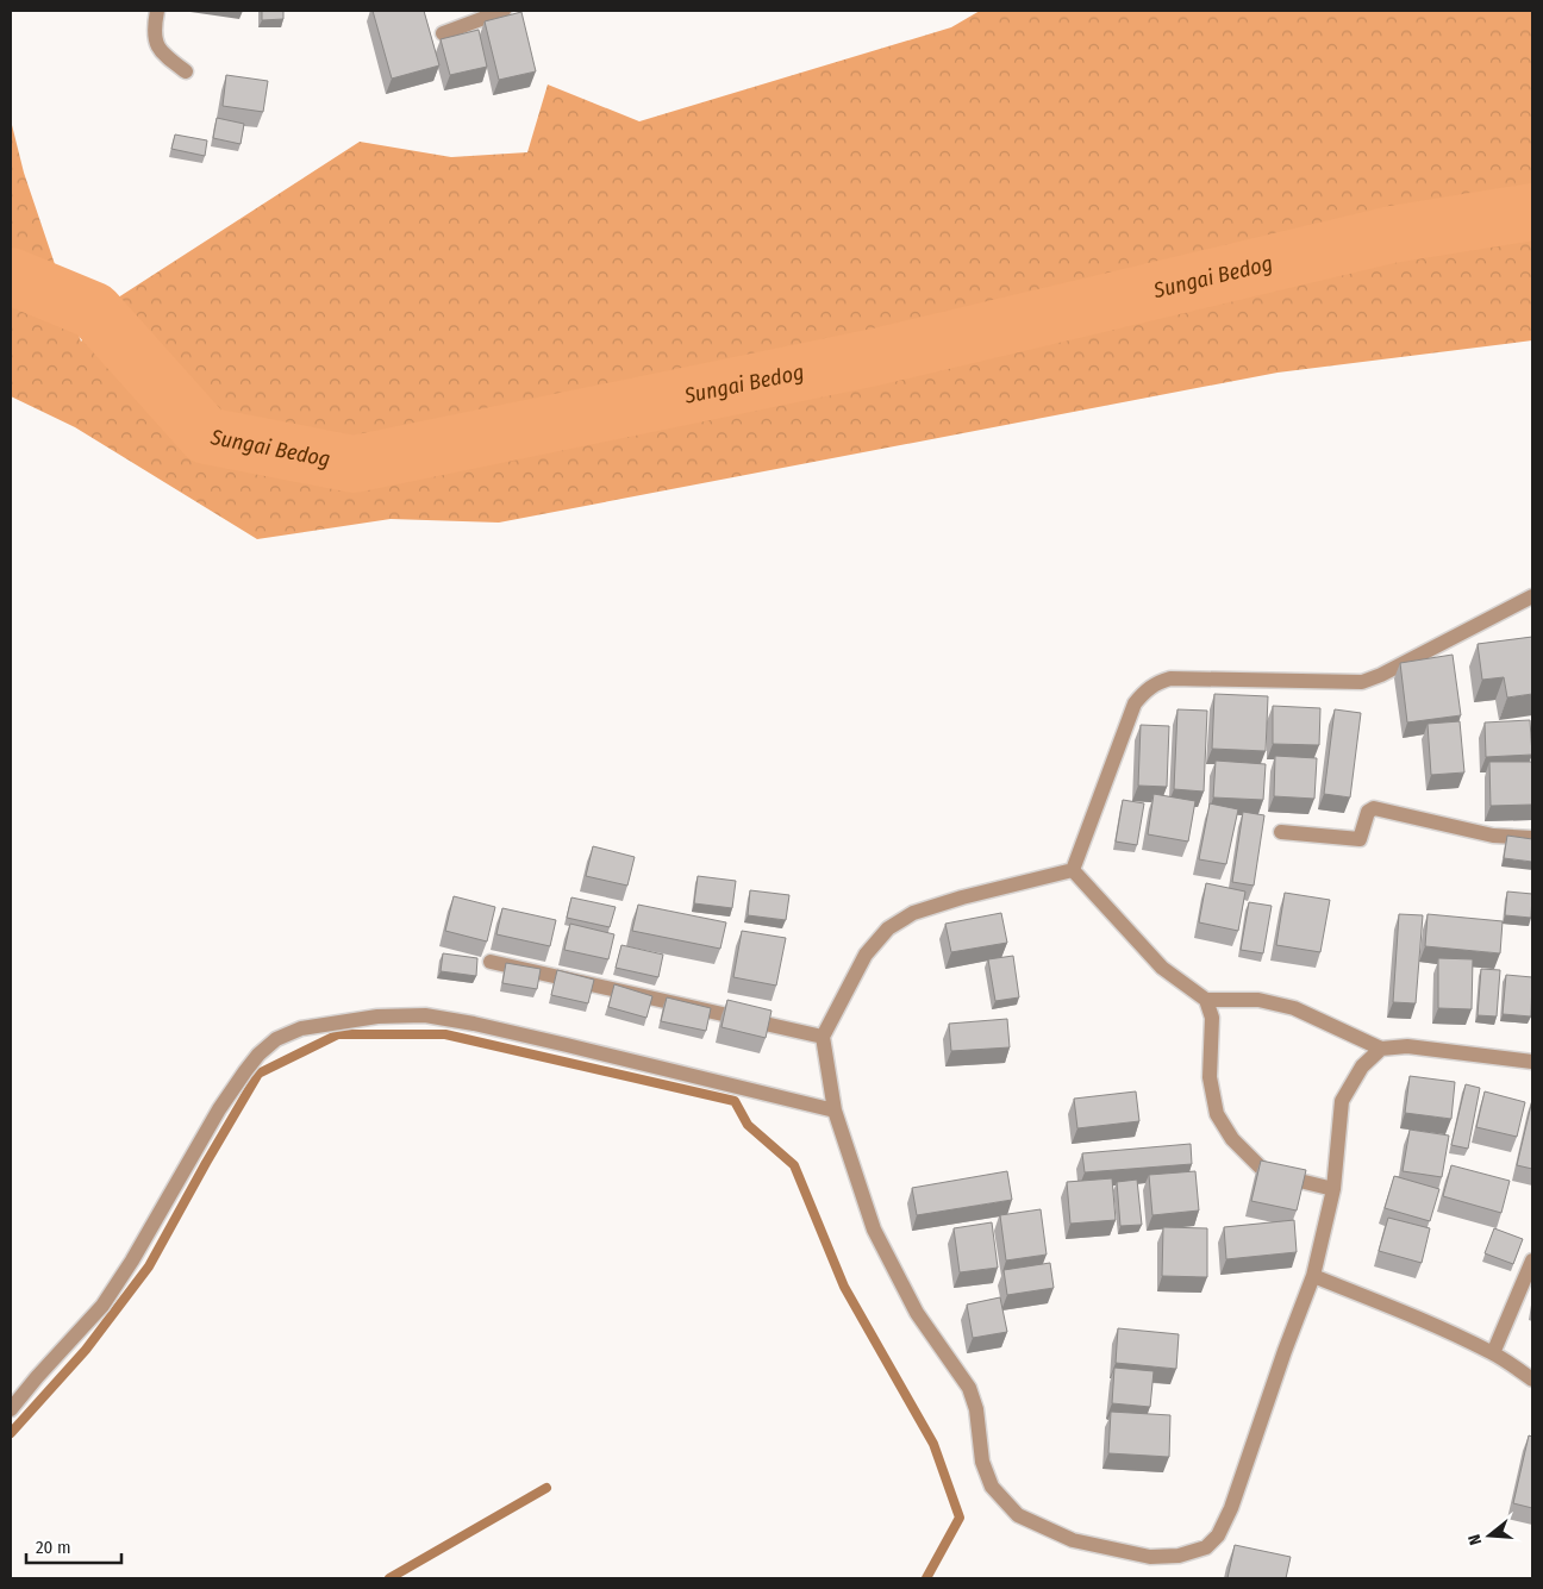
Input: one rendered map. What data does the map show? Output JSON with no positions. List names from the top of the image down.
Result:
{
  "water": ["Sungai Bedog"],
  "scale_bar": "20 m",
  "north": "left"
}
